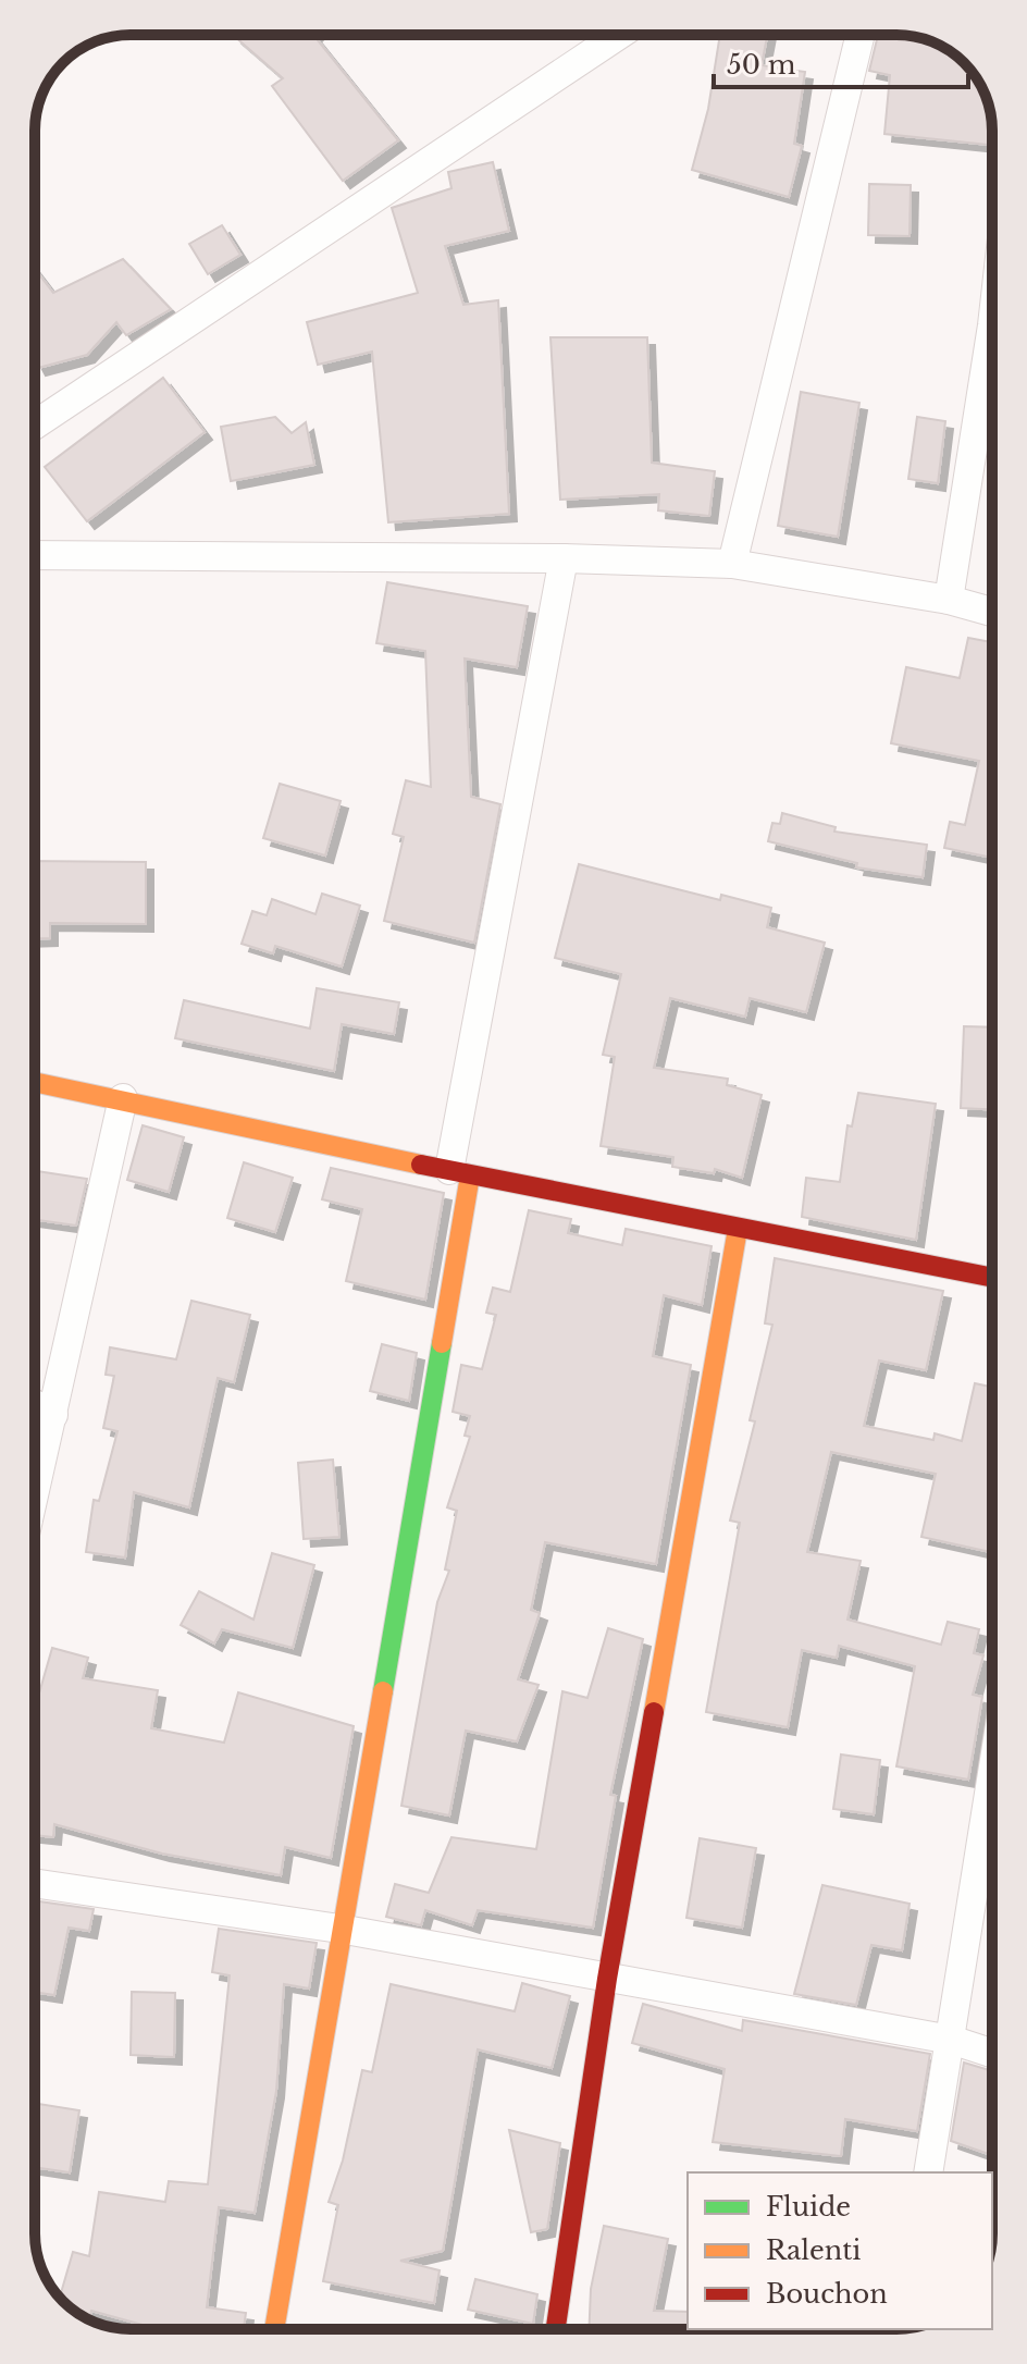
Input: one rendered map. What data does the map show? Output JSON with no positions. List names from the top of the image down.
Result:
{
  "legend": ["Fluide", "Ralenti", "Bouchon"],
  "scale_bar": "50 m"
}
